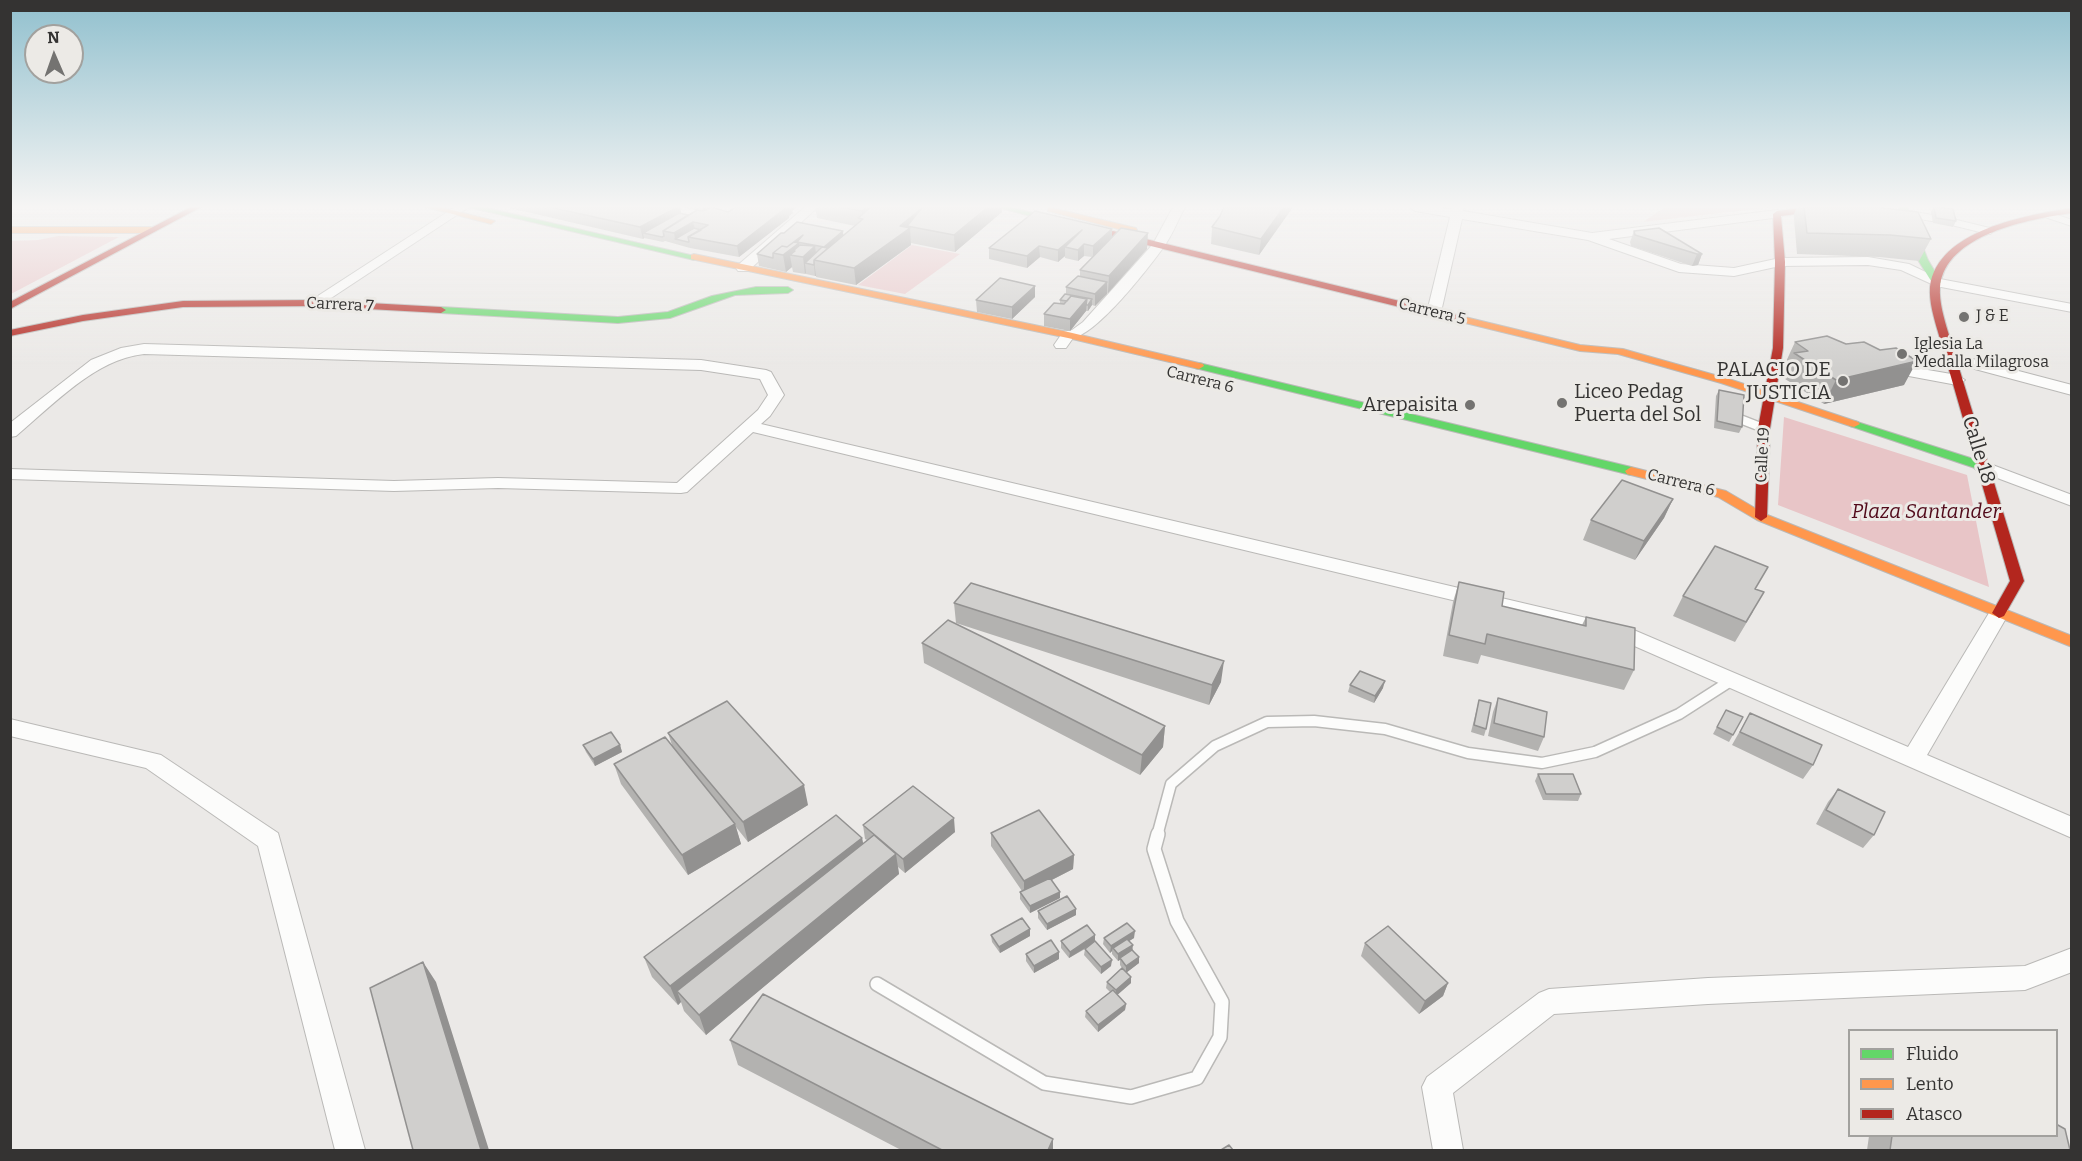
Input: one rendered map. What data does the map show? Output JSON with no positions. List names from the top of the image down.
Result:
{
  "streets": {
    "main road": [
      "Carrera 7",
      "Carrera 5",
      "Carrera 6",
      "Calle 18",
      "Calle 19"
    ]
  },
  "crossings": [
    ["Carrera 5", "Calle 18"],
    ["Carrera 5", "Calle 19"],
    ["Carrera 6", "Calle 19"]
  ],
  "parks": ["Plaza Santander"],
  "places": [
    "J & E",
    "Iglesia La Medalla Milagrosa",
    "PALACIO DE JUSTICIA",
    "Liceo Pedag Puerta del Sol",
    "Arepaisita"
  ],
  "legend": ["Fluido", "Lento", "Atasco"],
  "north": "top"
}
